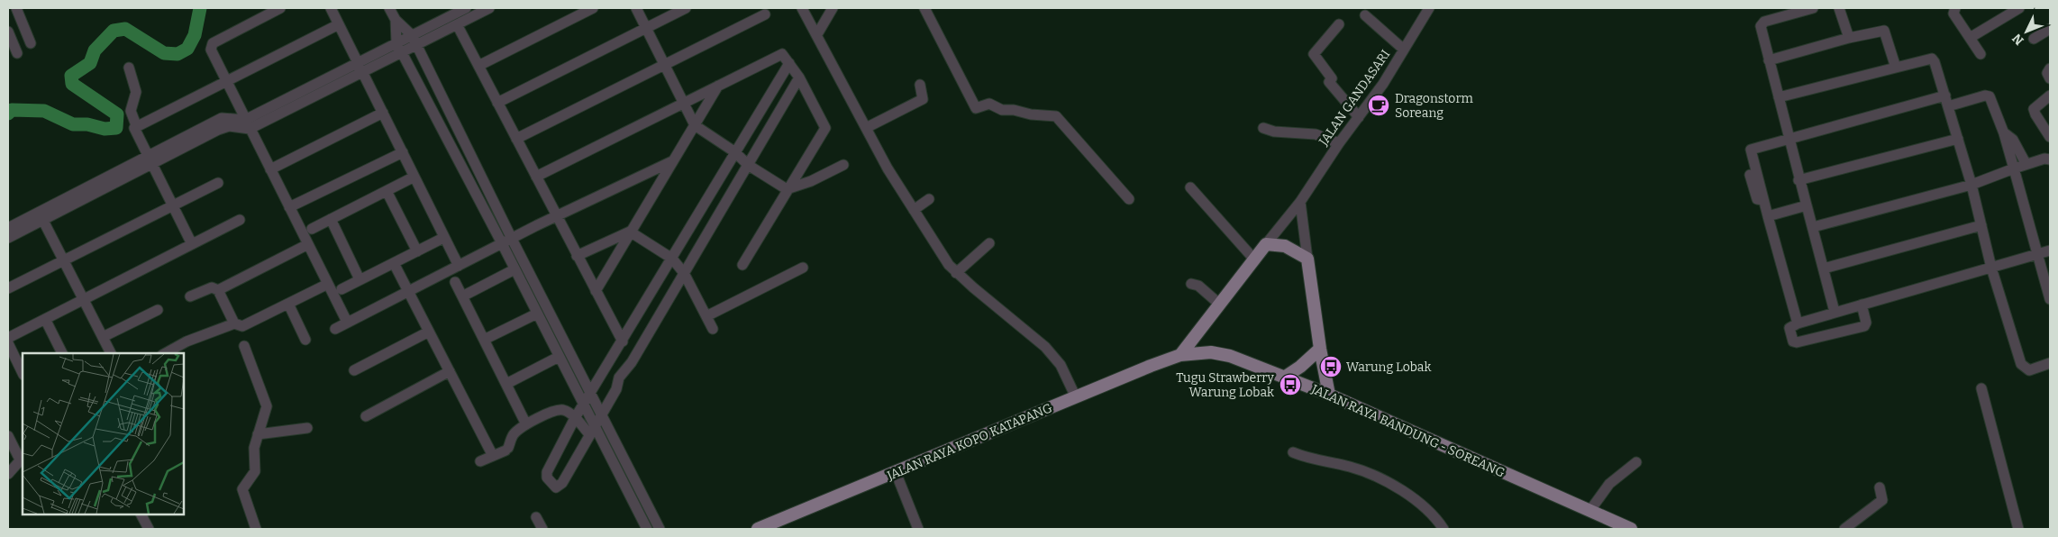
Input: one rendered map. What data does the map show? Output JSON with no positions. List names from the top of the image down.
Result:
{
  "streets": {
    "main road": ["JALAN RAYA BANDUNG - SOREANG", "JALAN RAYA KOPO KATAPANG"],
    "street": ["JALAN GANDASARI"]
  },
  "crossings": [
    ["JALAN RAYA BANDUNG - SOREANG", "JALAN RAYA KOPO KATAPANG"]
  ],
  "places": {
    "cafe": ["Dragonstorm Soreang"],
    "bus stop": ["Warung Lobak", "Tugu Strawberry Warung Lobak"]
  },
  "north": "bottom left"
}
